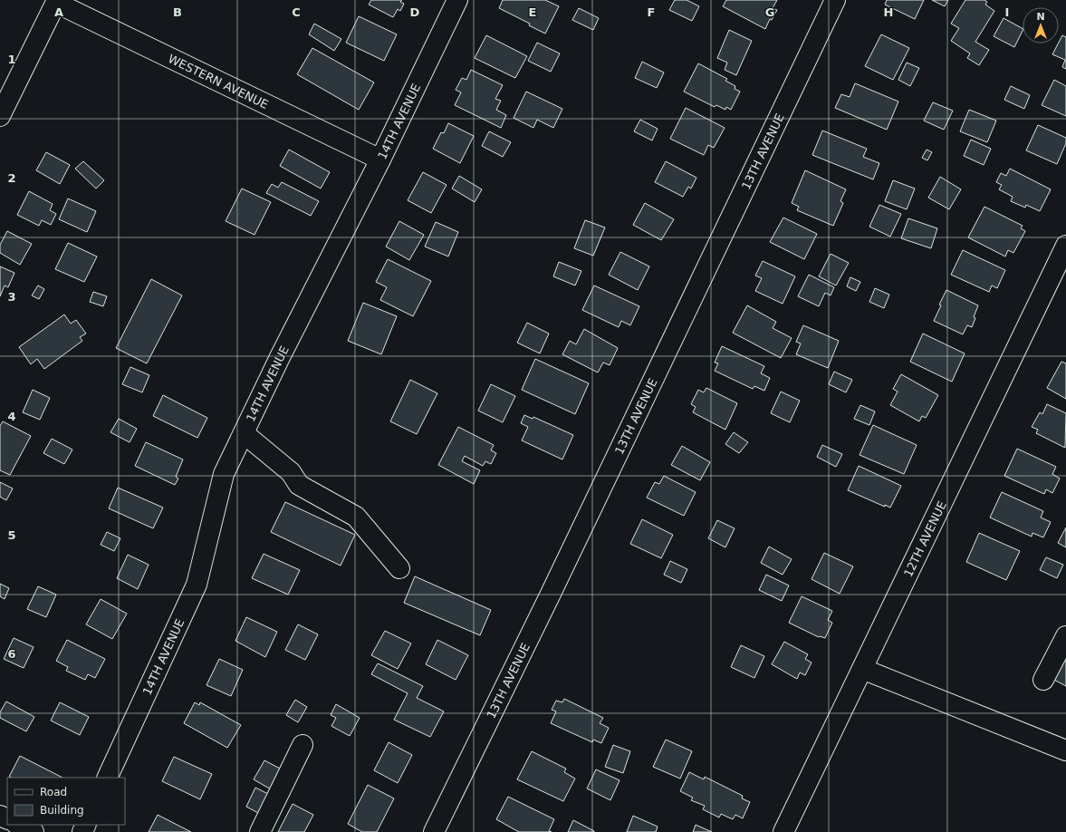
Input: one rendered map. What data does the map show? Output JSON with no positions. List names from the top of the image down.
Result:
{
  "streets": {
    "street": [
      "WESTERN AVENUE",
      "14TH AVENUE",
      "13TH AVENUE",
      "12TH AVENUE"
    ]
  },
  "crossings": [
    ["WESTERN AVENUE", "14TH AVENUE"]
  ],
  "legend": ["Road", "Building"],
  "north": "top",
  "grid": {
    "columns": [
      "A",
      "B",
      "C",
      "D",
      "E",
      "F",
      "G",
      "H",
      "I"
    ],
    "rows": [
      "1",
      "2",
      "3",
      "4",
      "5",
      "6"
    ]
  }
}
